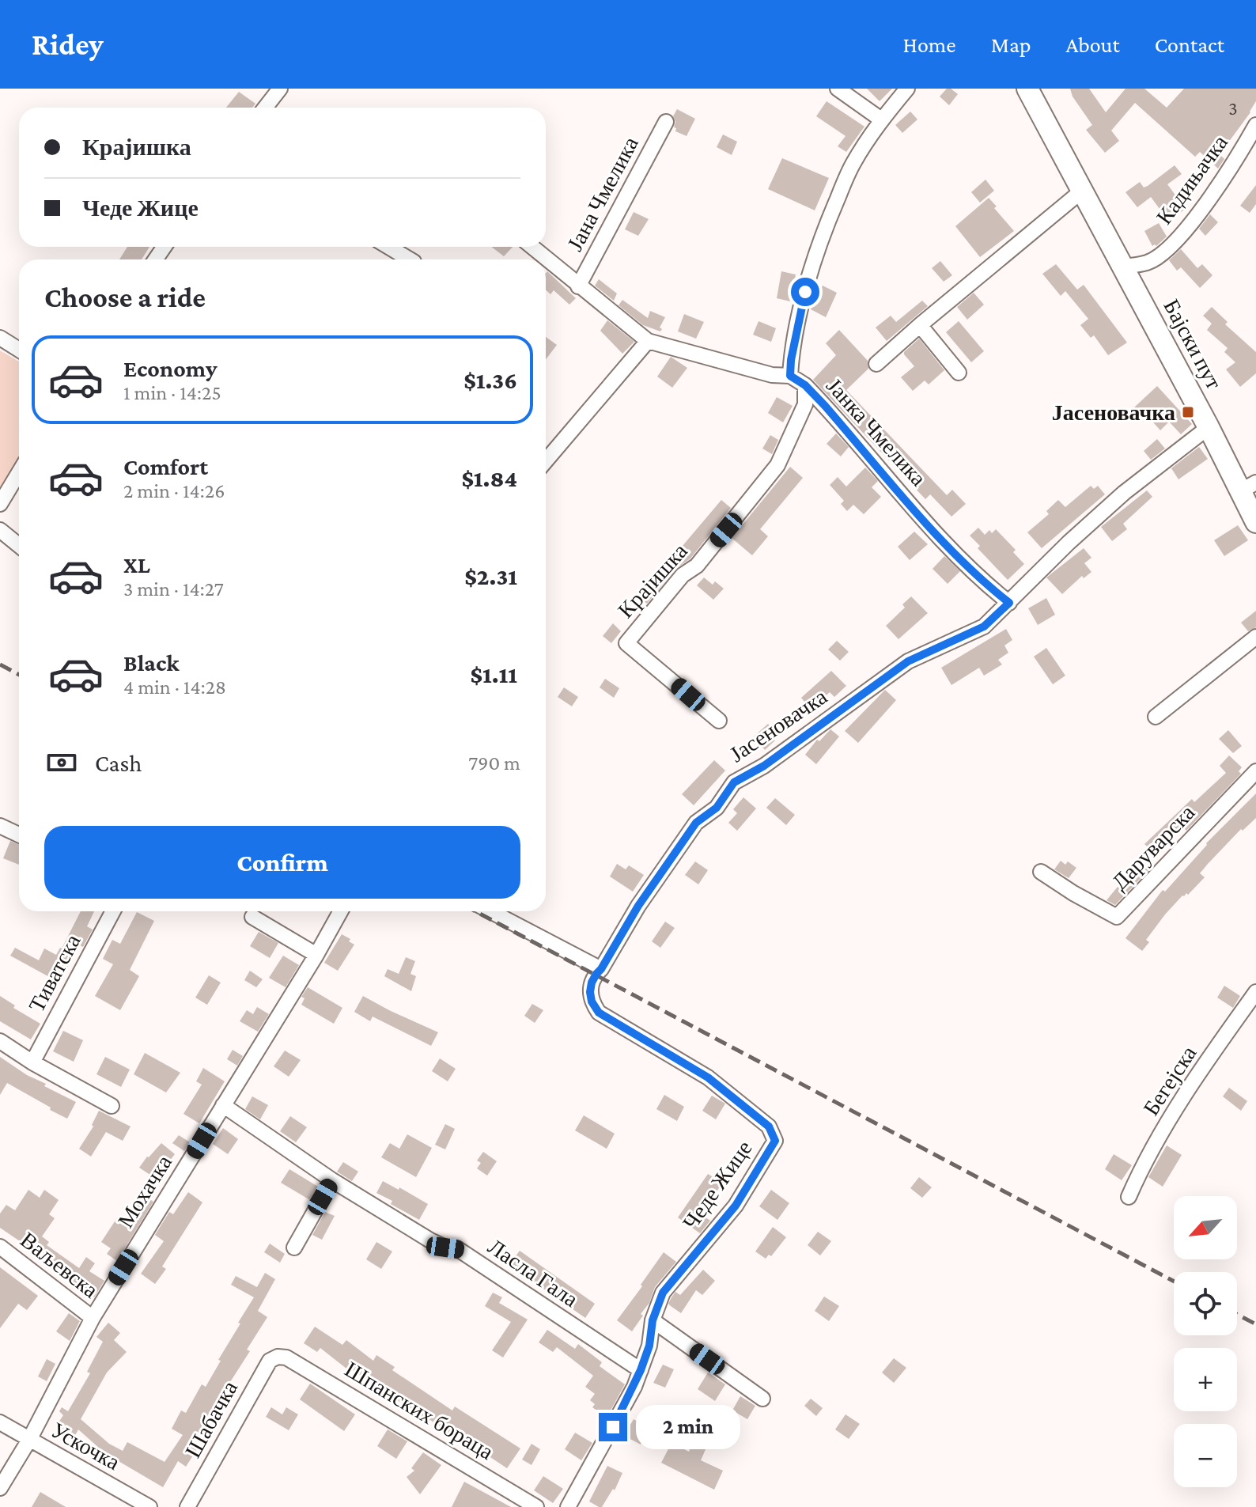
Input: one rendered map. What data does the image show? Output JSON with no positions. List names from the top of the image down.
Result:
{
  "streets": {
    "street": [
      "Кадињачка",
      "Јана Чмелика",
      "Бајски пут",
      "Јанка Чмелика",
      "Крајишка",
      "Јасеновачка",
      "Даруварска",
      "Тиватска",
      "Бегејска",
      "Чеде Жице",
      "Мохачка",
      "Ваљевска",
      "Ласла Гала",
      "Шпанских бораца",
      "Шабачка",
      "Ускочка"
    ]
  },
  "crossings": [
    ["Јана Чмелика", "Јанка Чмелика"],
    ["Бајски пут", "Јасеновачка"],
    ["Јанка Чмелика", "Крајишка"],
    ["Јанка Чмелика", "Јасеновачка"],
    ["Јасеновачка", "Чеде Жице"],
    ["Чеде Жице", "Ласла Гала"],
    ["Мохачка", "Ваљевска"],
    ["Мохачка", "Ласла Гала"],
    ["Мохачка", "Ускочка"],
    ["Шпанских бораца", "Шабачка"]
  ],
  "places": {
    "transit": ["Јасеновачка"]
  },
  "house_numbers": ["3"],
  "north": "bottom left",
  "page": {
    "header": "Ridey",
    "nav": [
      "Home",
      "Map",
      "About",
      "Contact"
    ],
    "banner": ["Крајишка", "Чеде Жице"],
    "heading": "Choose a ride",
    "list": [
      {
        "name": "Economy",
        "note": "1 min · 14:25",
        "value": "$1.36"
      },
      {
        "name": "Comfort",
        "note": "2 min · 14:26",
        "value": "$1.84"
      },
      {
        "name": "XL",
        "note": "3 min · 14:27",
        "value": "$2.31"
      },
      {
        "name": "Black",
        "note": "4 min · 14:28",
        "value": "$1.11"
      }
    ],
    "pay": ["Cash", "790 m"],
    "buttons": "Confirm",
    "map_buttons": ["+", "−"],
    "bubble": "2 min"
  }
}
